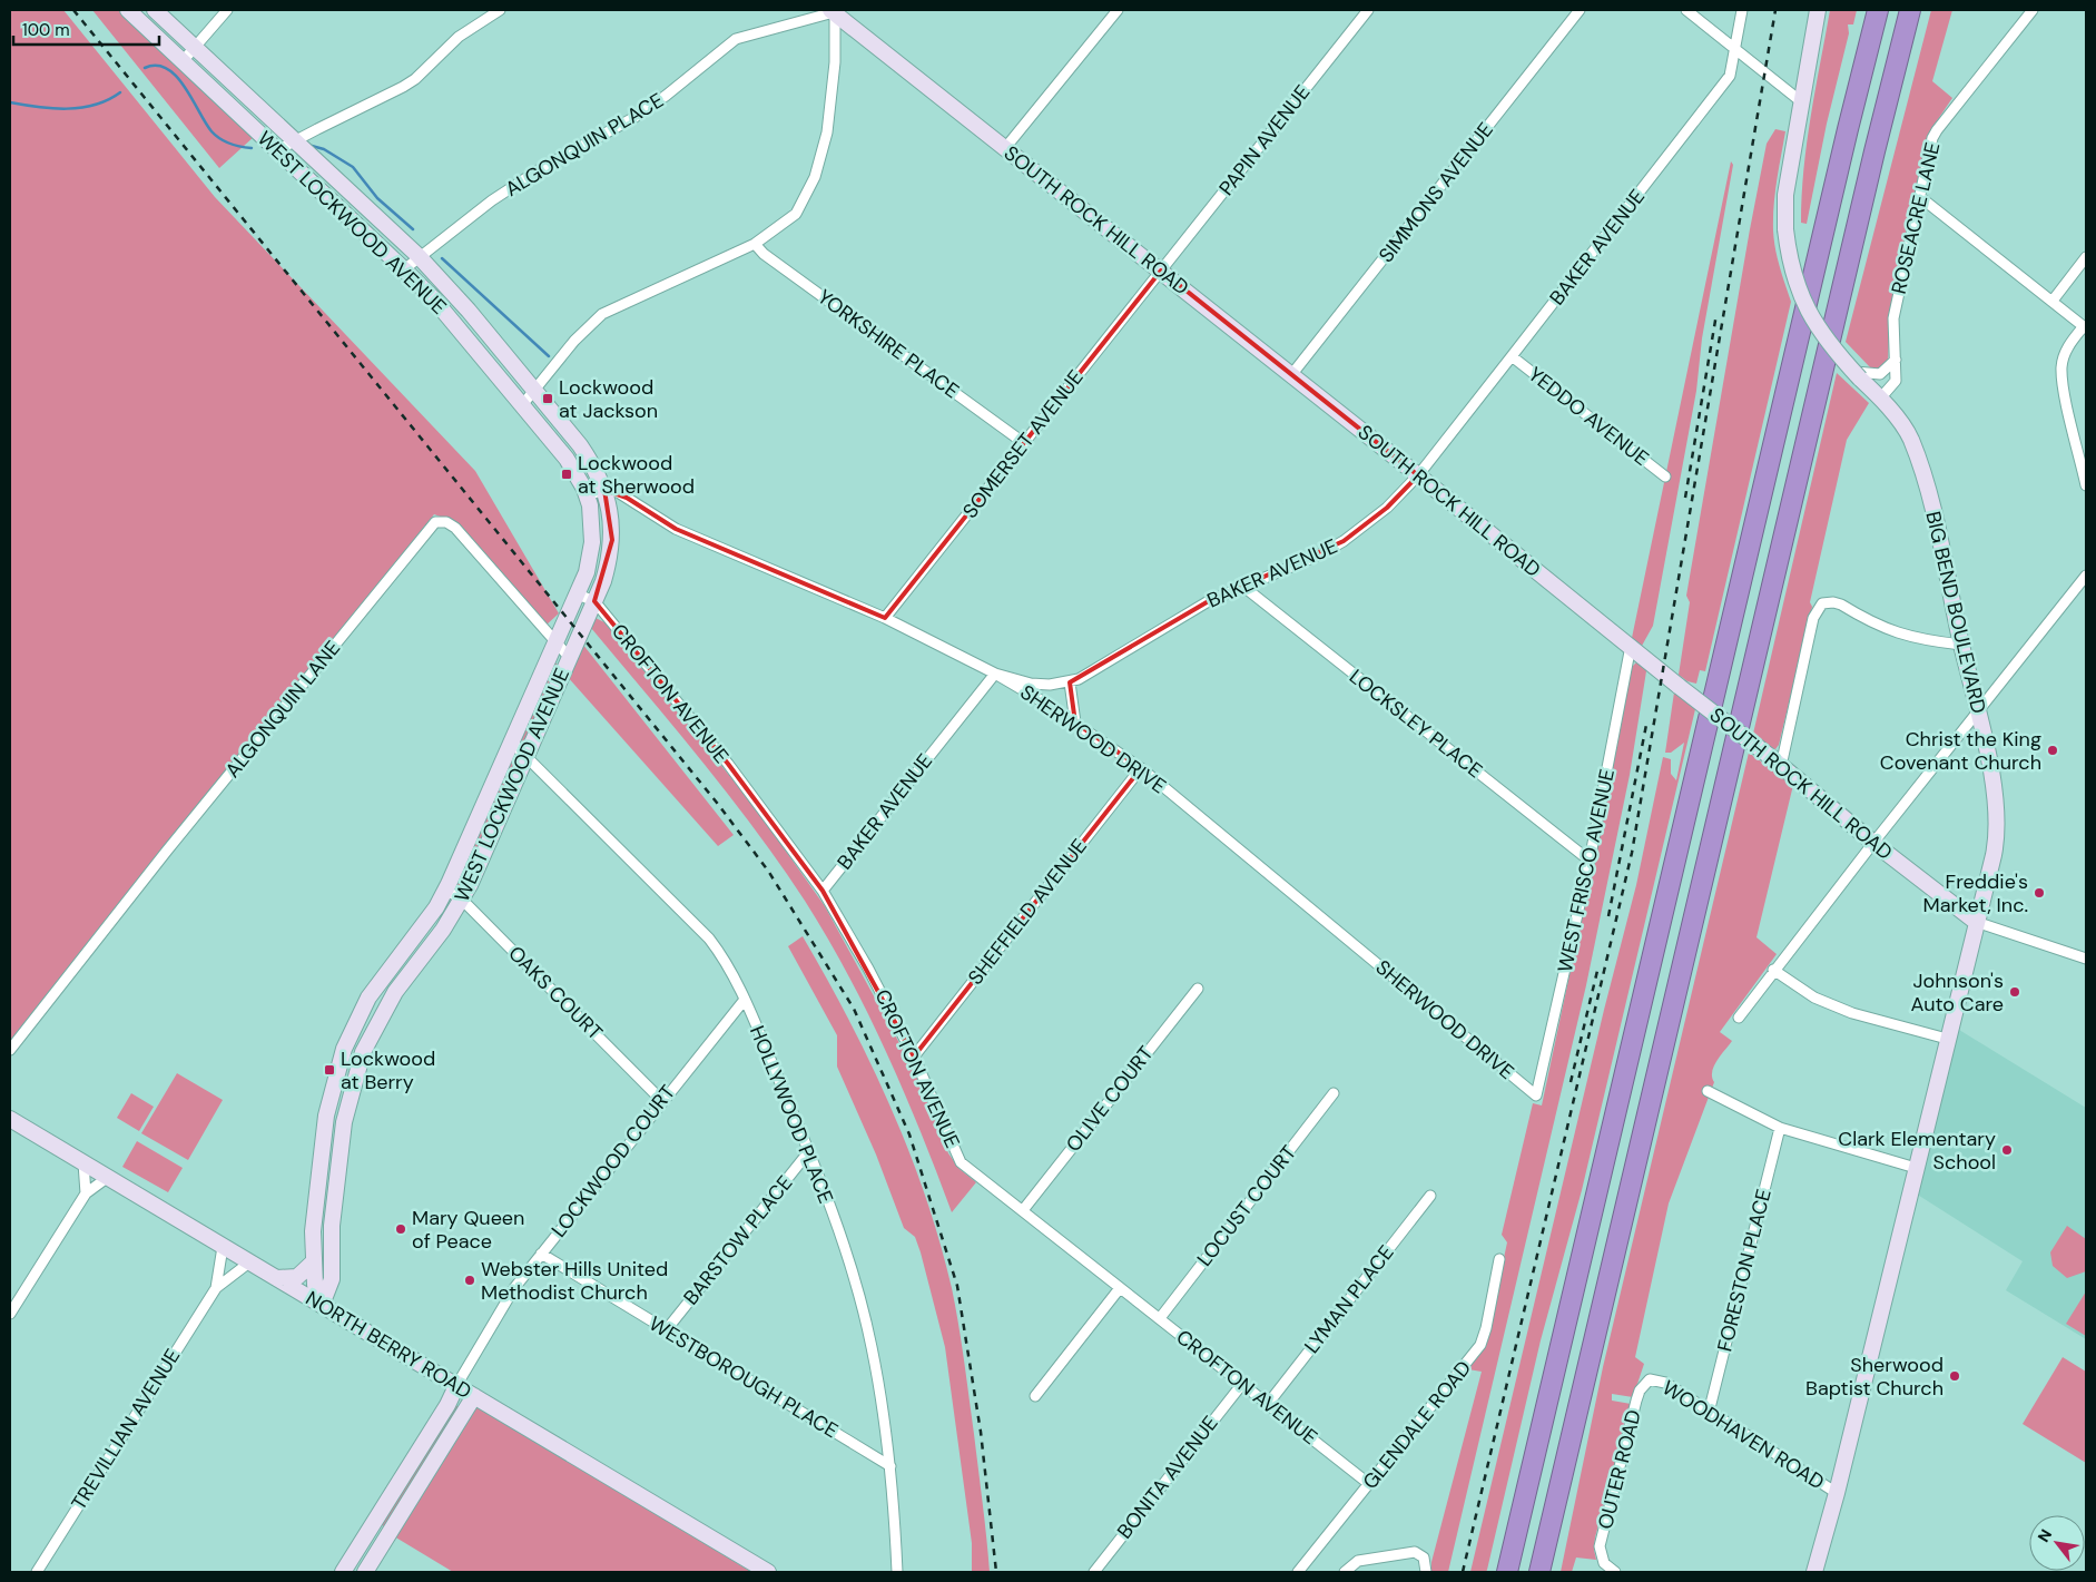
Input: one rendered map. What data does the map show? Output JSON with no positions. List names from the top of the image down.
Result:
{
  "streets": {
    "main road": [
      "SOUTH ROCK HILL ROAD",
      "WEST LOCKWOOD AVENUE",
      "BIG BEND BOULEVARD",
      "NORTH BERRY ROAD"
    ],
    "street": [
      "PAPIN AVENUE",
      "ALGONQUIN PLACE",
      "SIMMONS AVENUE",
      "ROSEACRE LANE",
      "BAKER AVENUE",
      "YORKSHIRE PLACE",
      "YEDDO AVENUE",
      "SOMERSET AVENUE",
      "CROFTON AVENUE",
      "ALGONQUIN LANE",
      "LOCKSLEY PLACE",
      "SHERWOOD DRIVE",
      "WEST FRISCO AVENUE",
      "SHEFFIELD AVENUE",
      "OAKS COURT",
      "OLIVE COURT",
      "HOLLYWOOD PLACE",
      "LOCKWOOD COURT",
      "LOCUST COURT",
      "BARSTOW PLACE",
      "FORESTON PLACE",
      "LYMAN PLACE",
      "WESTBOROUGH PLACE",
      "GLENDALE ROAD",
      "TREVILLIAN AVENUE",
      "WOODHAVEN ROAD",
      "OUTER ROAD",
      "BONITA AVENUE"
    ]
  },
  "crossings": [
    ["PAPIN AVENUE", "SOUTH ROCK HILL ROAD"],
    ["PAPIN AVENUE", "SOMERSET AVENUE"],
    ["ALGONQUIN PLACE", "SOUTH ROCK HILL ROAD"],
    ["ALGONQUIN PLACE", "WEST LOCKWOOD AVENUE"],
    ["SIMMONS AVENUE", "SOUTH ROCK HILL ROAD"],
    ["ROSEACRE LANE", "BIG BEND BOULEVARD"],
    ["SOUTH ROCK HILL ROAD", "BAKER AVENUE"],
    ["SOUTH ROCK HILL ROAD", "SOMERSET AVENUE"],
    ["SOUTH ROCK HILL ROAD", "BIG BEND BOULEVARD"],
    ["SOUTH ROCK HILL ROAD", "WEST FRISCO AVENUE"],
    ["WEST LOCKWOOD AVENUE", "CROFTON AVENUE"],
    ["WEST LOCKWOOD AVENUE", "ALGONQUIN LANE"],
    ["WEST LOCKWOOD AVENUE", "SHERWOOD DRIVE"],
    ["WEST LOCKWOOD AVENUE", "OAKS COURT"],
    ["WEST LOCKWOOD AVENUE", "HOLLYWOOD PLACE"],
    ["WEST LOCKWOOD AVENUE", "NORTH BERRY ROAD"],
    ["BAKER AVENUE", "YEDDO AVENUE"],
    ["BAKER AVENUE", "CROFTON AVENUE"],
    ["BAKER AVENUE", "LOCKSLEY PLACE"],
    ["BAKER AVENUE", "SHERWOOD DRIVE"],
    ["YORKSHIRE PLACE", "SOMERSET AVENUE"],
    ["SOMERSET AVENUE", "SHERWOOD DRIVE"],
    ["BIG BEND BOULEVARD", "WOODHAVEN ROAD"],
    ["CROFTON AVENUE", "SHEFFIELD AVENUE"],
    ["CROFTON AVENUE", "OLIVE COURT"],
    ["CROFTON AVENUE", "LOCUST COURT"],
    ["CROFTON AVENUE", "LYMAN PLACE"],
    ["CROFTON AVENUE", "GLENDALE ROAD"],
    ["CROFTON AVENUE", "BONITA AVENUE"],
    ["LOCKSLEY PLACE", "WEST FRISCO AVENUE"],
    ["SHERWOOD DRIVE", "WEST FRISCO AVENUE"],
    ["SHERWOOD DRIVE", "SHEFFIELD AVENUE"],
    ["OAKS COURT", "LOCKWOOD COURT"],
    ["HOLLYWOOD PLACE", "LOCKWOOD COURT"],
    ["HOLLYWOOD PLACE", "BARSTOW PLACE"],
    ["HOLLYWOOD PLACE", "WESTBOROUGH PLACE"],
    ["LOCKWOOD COURT", "NORTH BERRY ROAD"],
    ["LOCKWOOD COURT", "WESTBOROUGH PLACE"],
    ["BARSTOW PLACE", "WESTBOROUGH PLACE"],
    ["FORESTON PLACE", "WOODHAVEN ROAD"],
    ["NORTH BERRY ROAD", "TREVILLIAN AVENUE"],
    ["WOODHAVEN ROAD", "OUTER ROAD"]
  ],
  "places": {
    "transit": ["Lockwood at Jackson", "Lockwood at Sherwood", "Lockwood at Berry"],
    "other": [
      "Christ the King Covenant Church",
      "Freddie's Market, Inc.",
      "Johnson's Auto Care",
      "Clark Elementary School",
      "Mary Queen of Peace",
      "Webster Hills United Methodist Church",
      "Sherwood Baptist Church"
    ]
  },
  "scale_bar": "100 m",
  "north": "top left"
}
